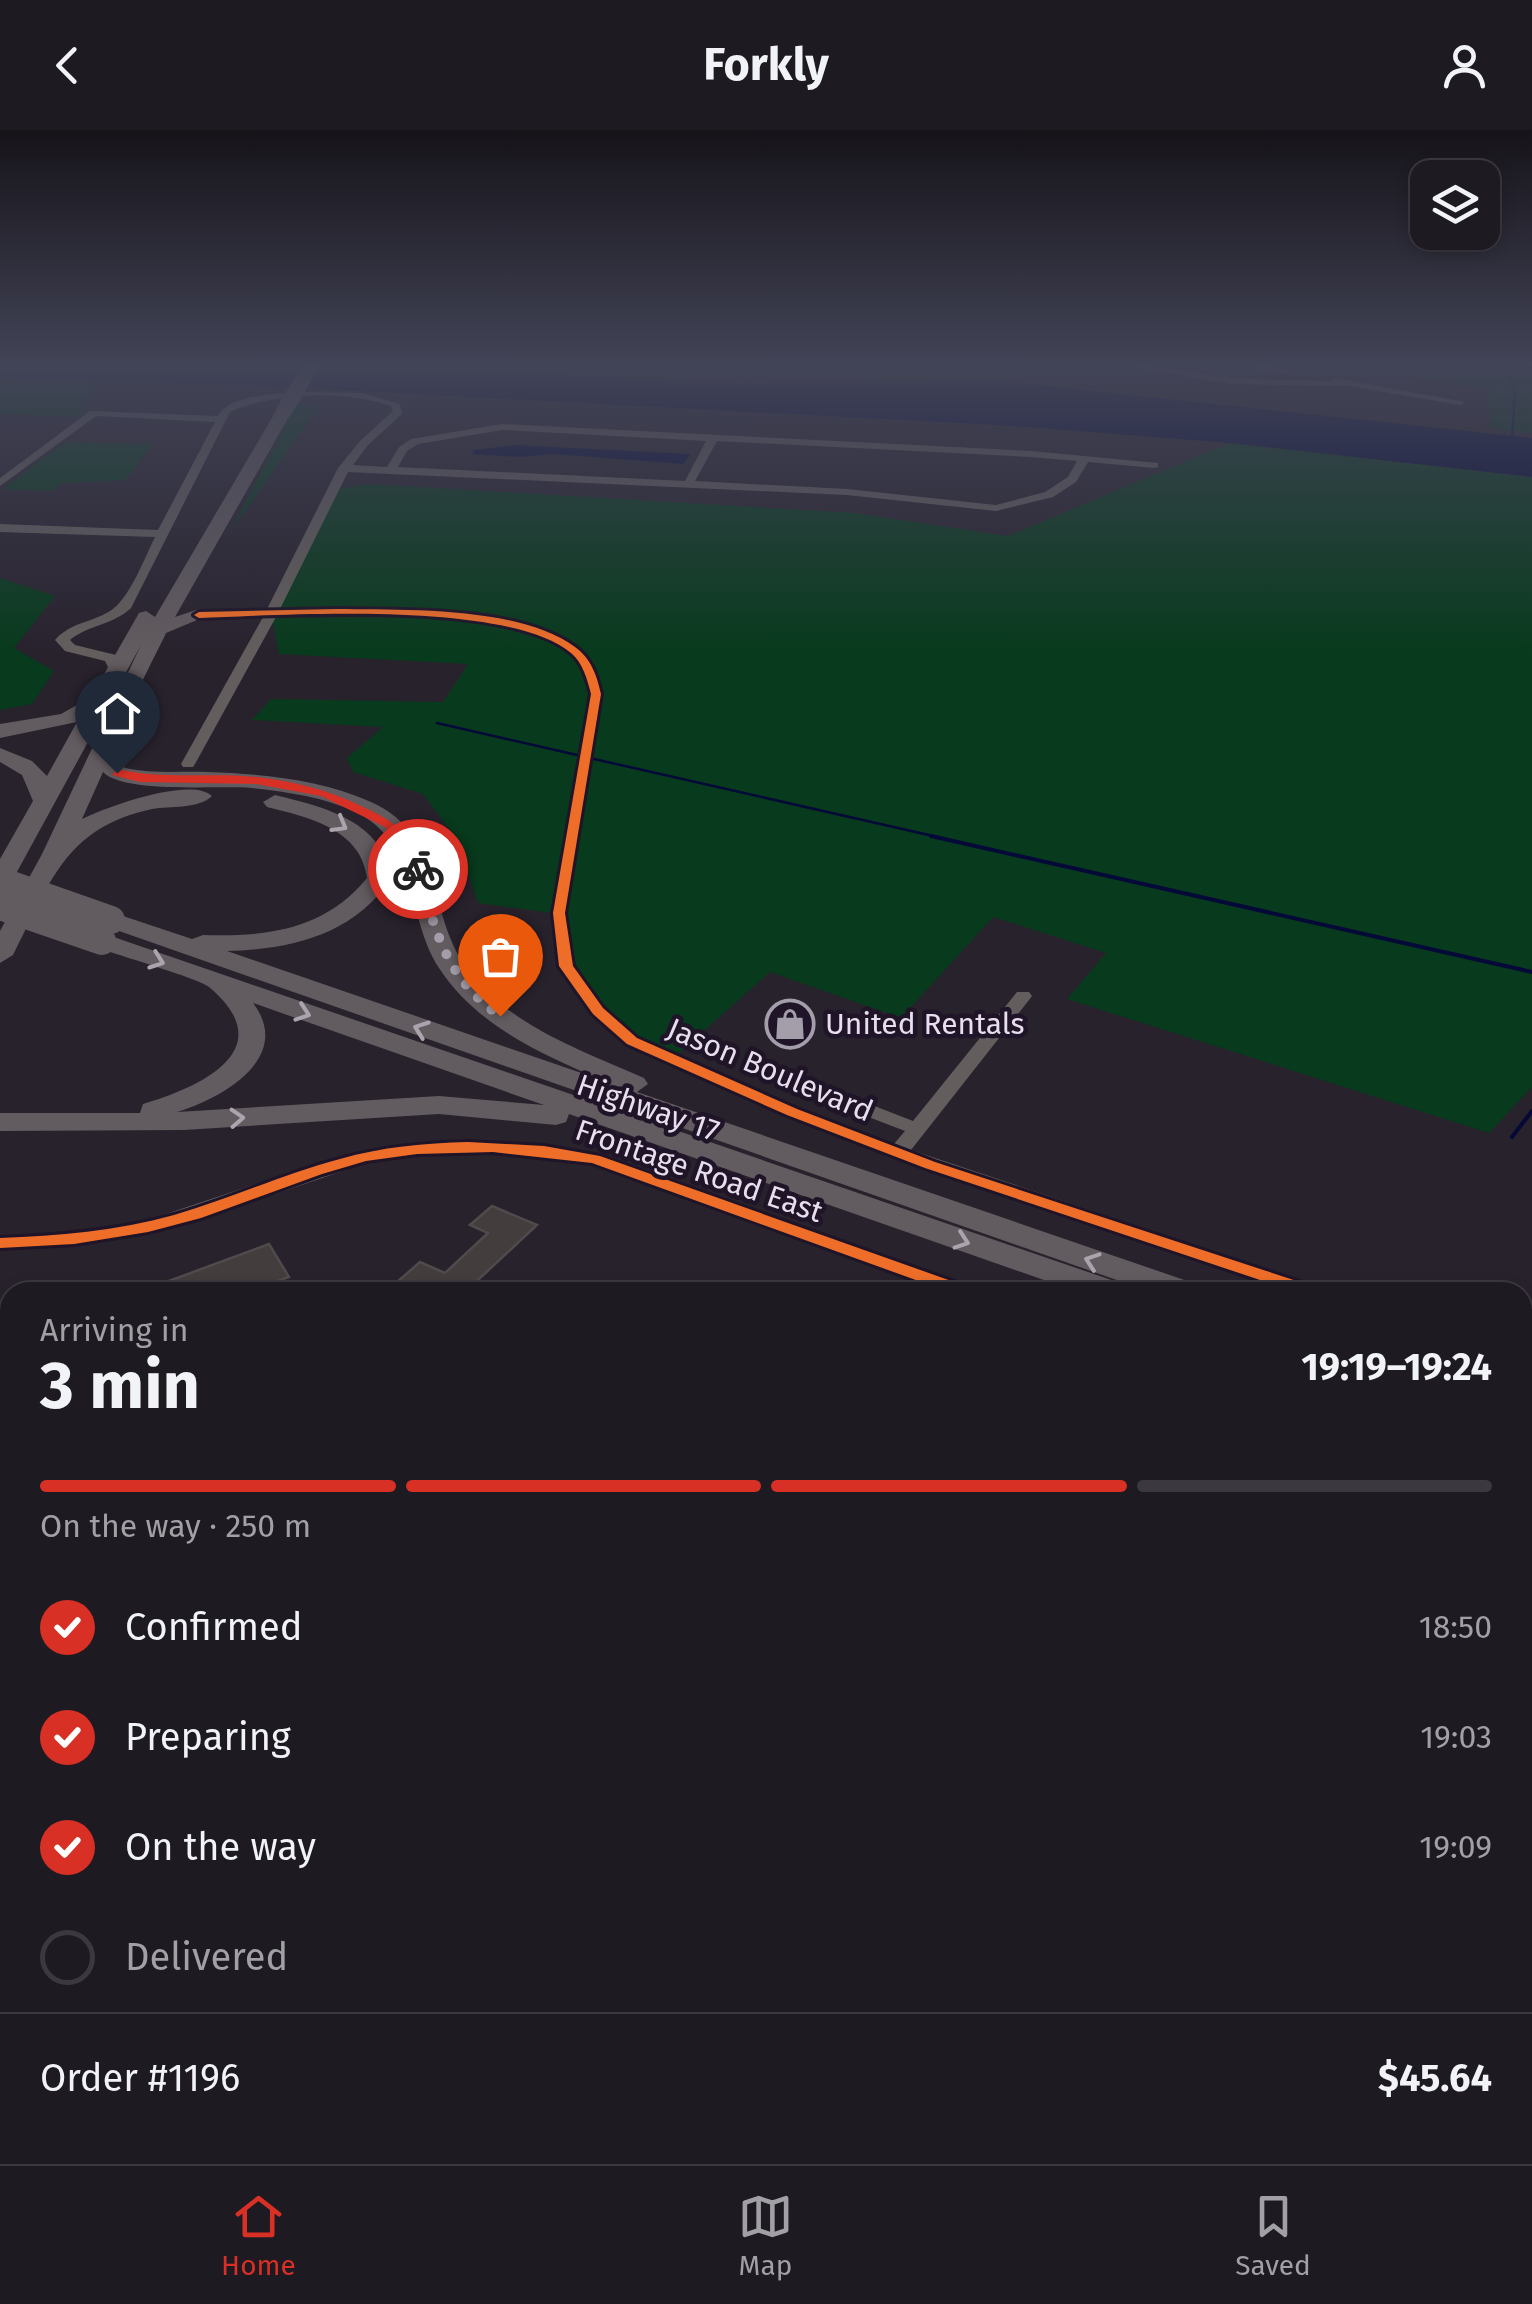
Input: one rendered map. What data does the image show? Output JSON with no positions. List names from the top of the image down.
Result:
{
  "streets": {
    "highway": ["Highway 17"],
    "street": ["Jason Boulevard", "Frontage Road East"]
  },
  "places": {
    "shop": ["United Rentals"]
  },
  "page": {
    "header": "Forkly",
    "heading": ["3 min", "Arriving in", "19:19–19:24"],
    "panel": ["Order #1196", "$45.64"],
    "bar": "On the way · 250 m",
    "list": [
      ["Confirmed", "18:50"],
      ["Preparing", "19:03"],
      ["On the way", "19:09"],
      "Delivered"
    ],
    "tabs": ["Home", "Map", "Saved"]
  }
}
